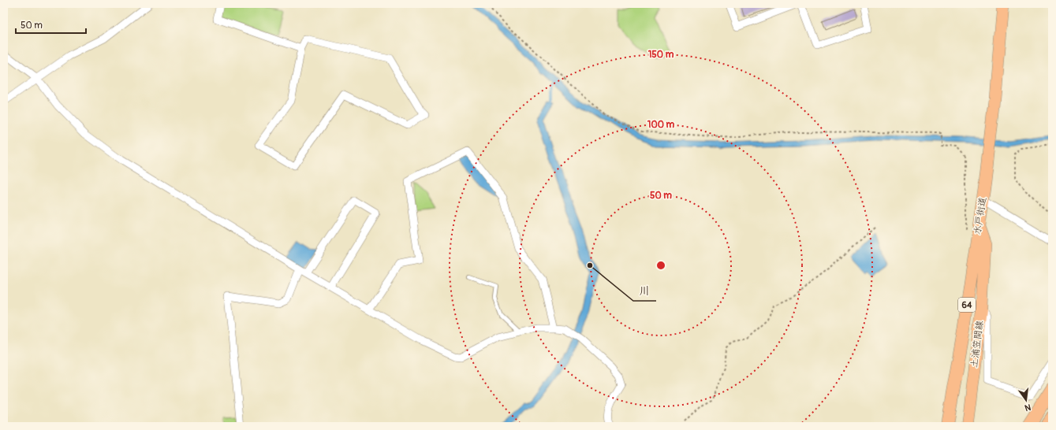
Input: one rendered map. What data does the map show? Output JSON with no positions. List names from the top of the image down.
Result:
{
  "streets": {
    "main road": ["水戸街道", "64", "土浦笠間線"]
  },
  "crossings": [
    ["水戸街道", "土浦笠間線"]
  ],
  "places": ["川"],
  "scale_bar": "50 m",
  "north": "bottom",
  "rings": ["150 m", "100 m", "50 m"]
}
